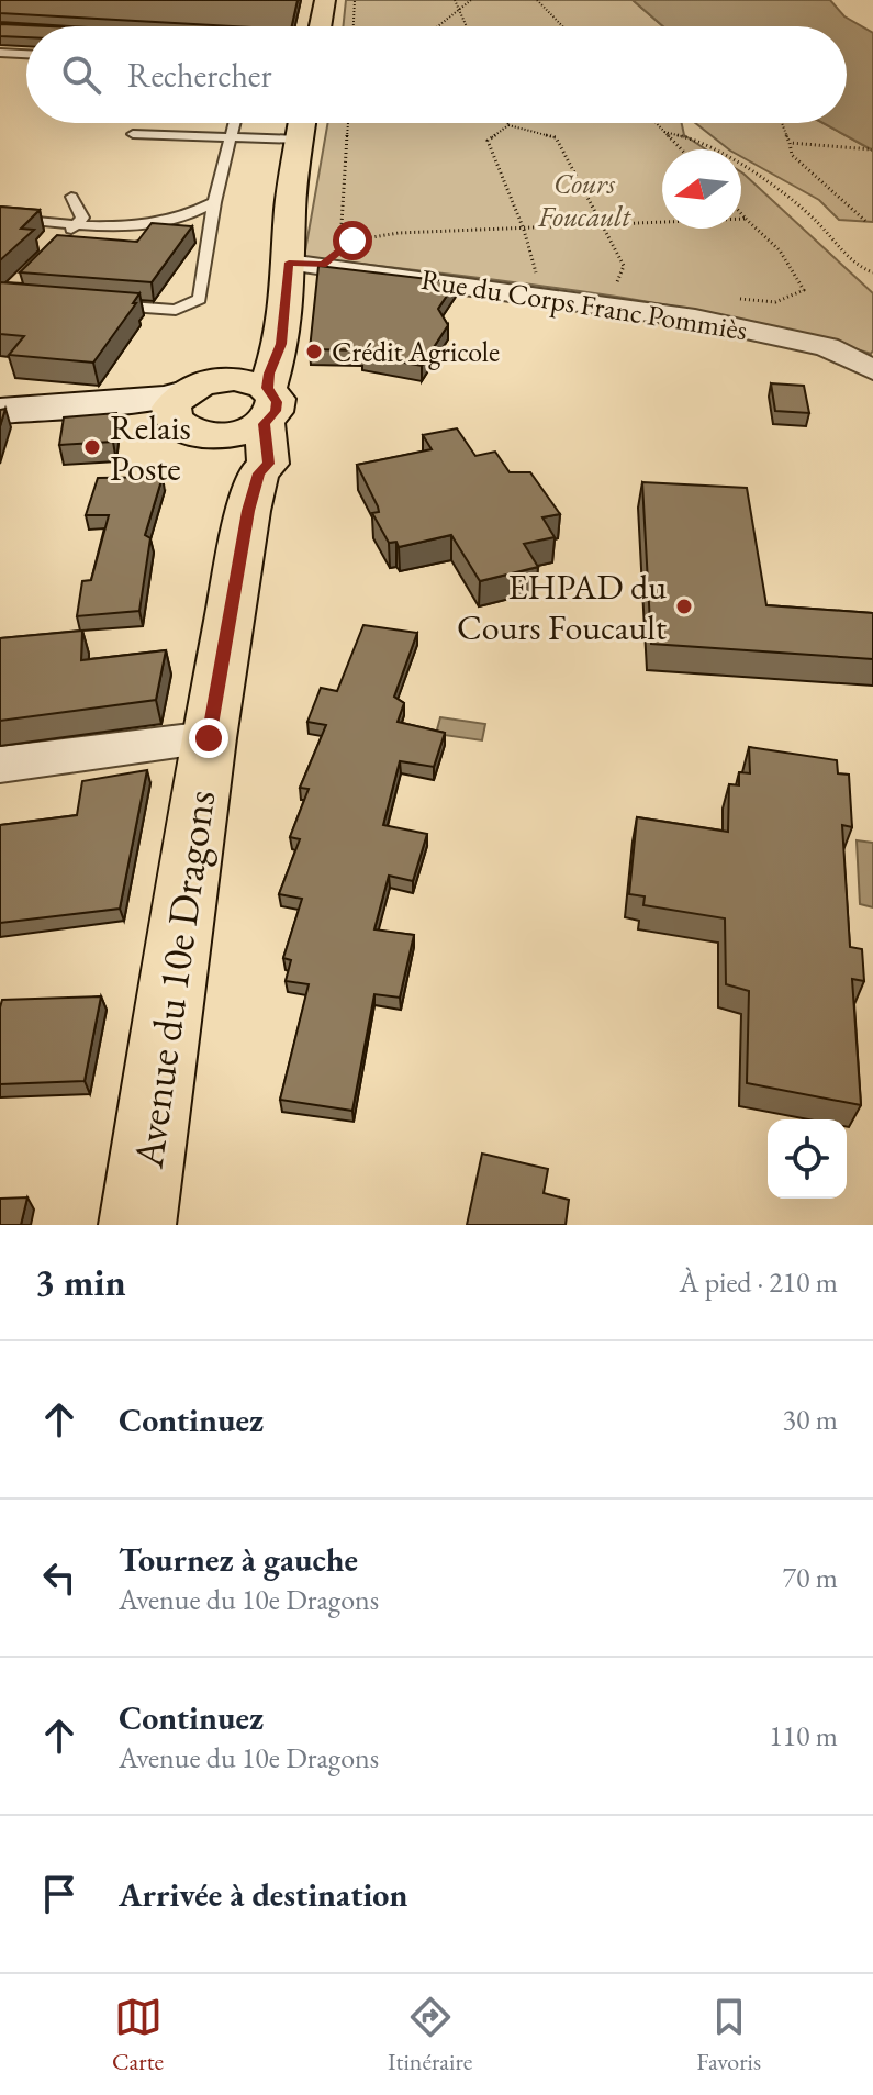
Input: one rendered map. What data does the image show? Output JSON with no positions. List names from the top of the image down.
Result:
{
  "streets": {
    "main road": ["Avenue du 10e Dragons"],
    "street": ["Rue du Corps Franc Pommiès"]
  },
  "crossings": [
    ["Rue du Corps Franc Pommiès", "Avenue du 10e Dragons"]
  ],
  "parks": ["Cours Foucault"],
  "places": ["Crédit Agricole", "Relais Poste", "EHPAD du Cours Foucault"],
  "north": "left",
  "page": {
    "search": "Rechercher",
    "heading": ["3 min", "À pied · 210 m"],
    "list": [
      ["Continuez", "30 m"],
      ["Tournez à gauche", "Avenue du 10e Dragons", "70 m"],
      ["Continuez", "Avenue du 10e Dragons", "110 m"],
      "Arrivée à destination"
    ],
    "nav": ["Carte", "Itinéraire", "Favoris"]
  }
}
